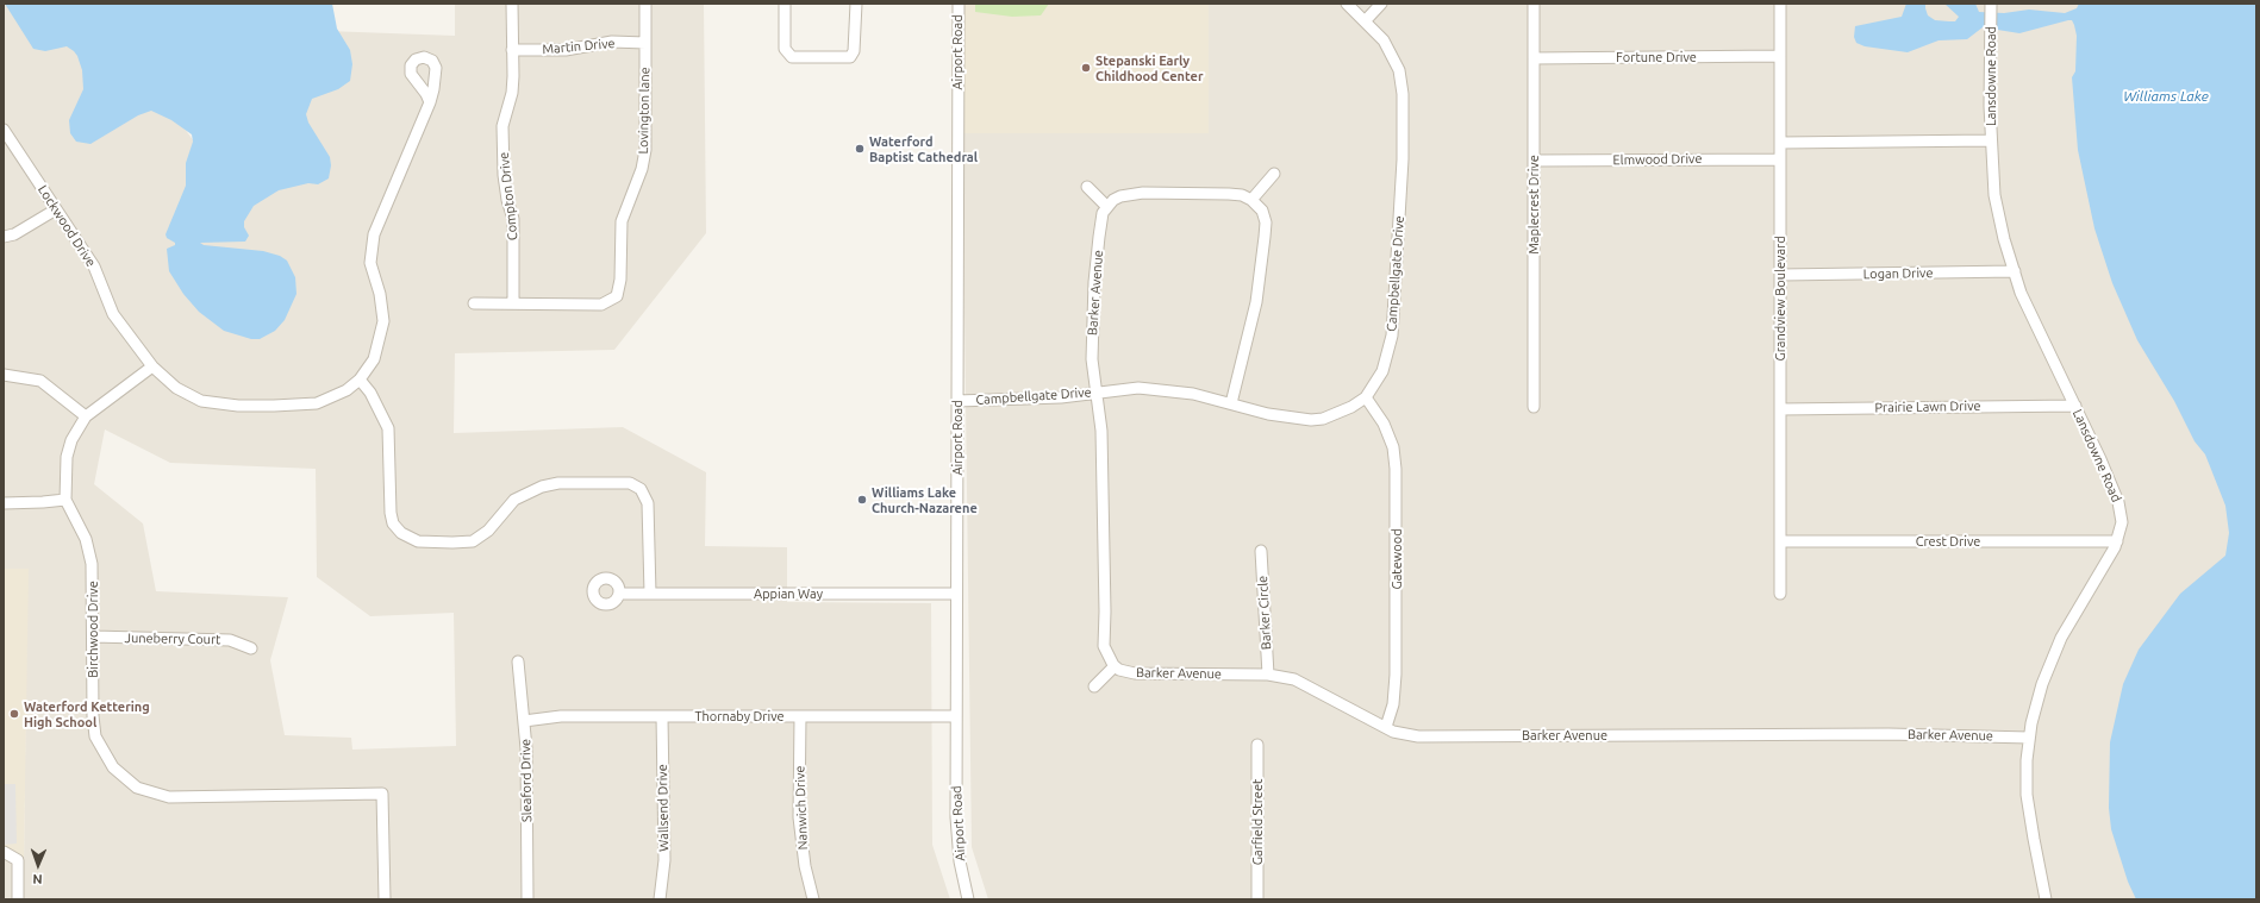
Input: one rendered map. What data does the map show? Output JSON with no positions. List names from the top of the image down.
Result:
{
  "streets": {
    "street": [
      "Martin Drive",
      "Airport Road",
      "Fortune Drive",
      "Lansdowne Road",
      "Lovington lane",
      "Elmwood Drive",
      "Compton Drive",
      "Maplecrest Drive",
      "Lockwood Drive",
      "Campbellgate Drive",
      "Logan Drive",
      "Barker Avenue",
      "Grandview Boulevard",
      "Prairie Lawn Drive",
      "Crest Drive",
      "Gatewood",
      "Appian Way",
      "Barker Circle",
      "Birchwood Drive",
      "Juneberry Court",
      "Thornaby Drive",
      "Sleaford Drive",
      "Wallsend Drive",
      "Nanwich Drive",
      "Garfield Street"
    ]
  },
  "crossings": [
    ["Martin Drive", "Lovington lane"],
    ["Martin Drive", "Compton Drive"],
    ["Airport Road", "Campbellgate Drive"],
    ["Airport Road", "Appian Way"],
    ["Airport Road", "Thornaby Drive"],
    ["Fortune Drive", "Maplecrest Drive"],
    ["Fortune Drive", "Grandview Boulevard"],
    ["Lansdowne Road", "Logan Drive"],
    ["Lansdowne Road", "Barker Avenue"],
    ["Lansdowne Road", "Prairie Lawn Drive"],
    ["Lansdowne Road", "Crest Drive"],
    ["Lovington lane", "Compton Drive"],
    ["Elmwood Drive", "Maplecrest Drive"],
    ["Elmwood Drive", "Grandview Boulevard"],
    ["Lockwood Drive", "Birchwood Drive"],
    ["Campbellgate Drive", "Barker Avenue"],
    ["Campbellgate Drive", "Gatewood"],
    ["Logan Drive", "Grandview Boulevard"],
    ["Barker Avenue", "Gatewood"],
    ["Barker Avenue", "Barker Circle"],
    ["Grandview Boulevard", "Prairie Lawn Drive"],
    ["Grandview Boulevard", "Crest Drive"],
    ["Birchwood Drive", "Juneberry Court"],
    ["Thornaby Drive", "Sleaford Drive"],
    ["Thornaby Drive", "Wallsend Drive"],
    ["Thornaby Drive", "Nanwich Drive"]
  ],
  "water": ["Williams Lake"],
  "places": [
    "Stepanski Early Childhood Center",
    "Waterford Baptist Cathedral",
    "Williams Lake Church-Nazarene",
    "Waterford Kettering High School"
  ],
  "north": "bottom"
}
